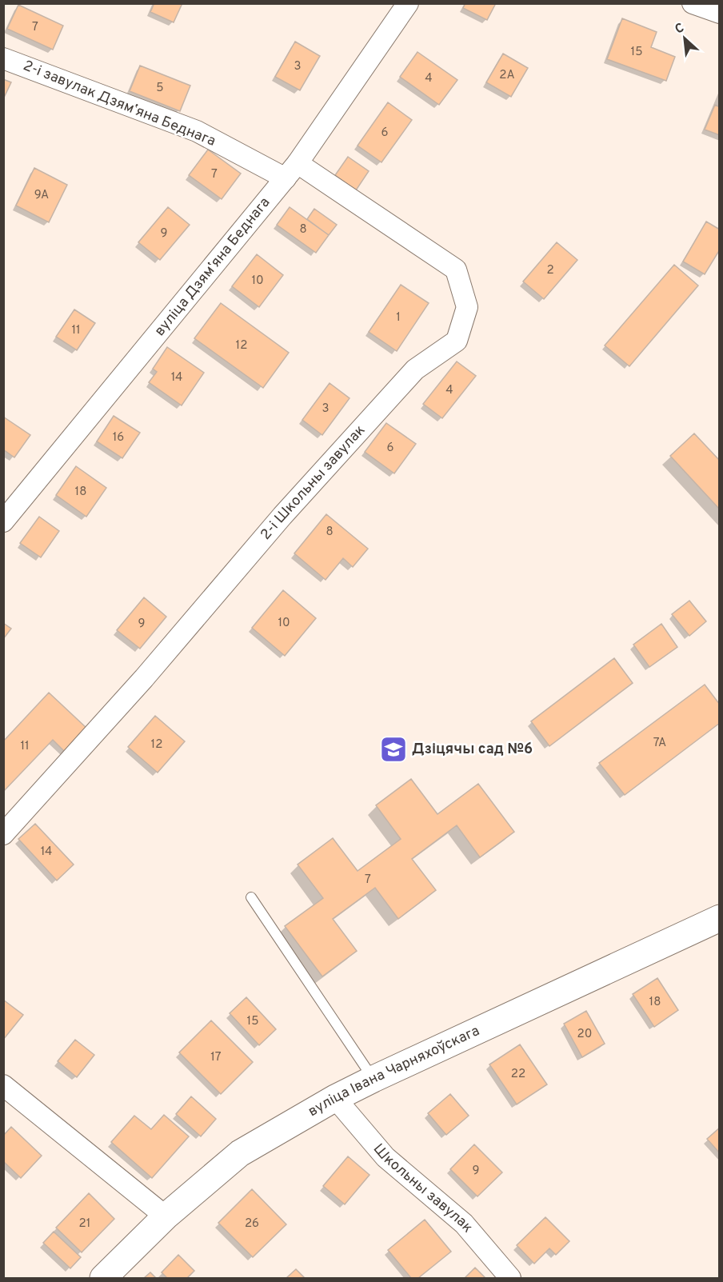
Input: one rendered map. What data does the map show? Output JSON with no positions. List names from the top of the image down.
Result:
{
  "streets": {
    "street": [
      "2-і завулак Дзямʼяна Беднага",
      "вуліца Дзямʼяна Беднага",
      "2-і Школьны завулак",
      "вуліца Івана Чарняхоўскага",
      "Школьны завулак"
    ]
  },
  "crossings": [
    ["2-і завулак Дзямʼяна Беднага", "вуліца Дзямʼяна Беднага"],
    ["2-і завулак Дзямʼяна Беднага", "2-і Школьны завулак"],
    ["вуліца Дзямʼяна Беднага", "2-і Школьны завулак"],
    ["вуліца Івана Чарняхоўскага", "Школьны завулак"]
  ],
  "places": {
    "school or university": ["Дзіцячы сад №6"]
  },
  "house_numbers": [
    "7",
    "15",
    "3",
    "2А",
    "4",
    "5",
    "6",
    "7",
    "9А",
    "8",
    "9",
    "2",
    "10",
    "1",
    "11",
    "12",
    "14",
    "4",
    "3",
    "16",
    "6",
    "18",
    "8",
    "10",
    "9",
    "7А",
    "12",
    "11",
    "14",
    "7",
    "18",
    "15",
    "20",
    "17",
    "22",
    "9",
    "21",
    "26"
  ],
  "north": "top left"
}
